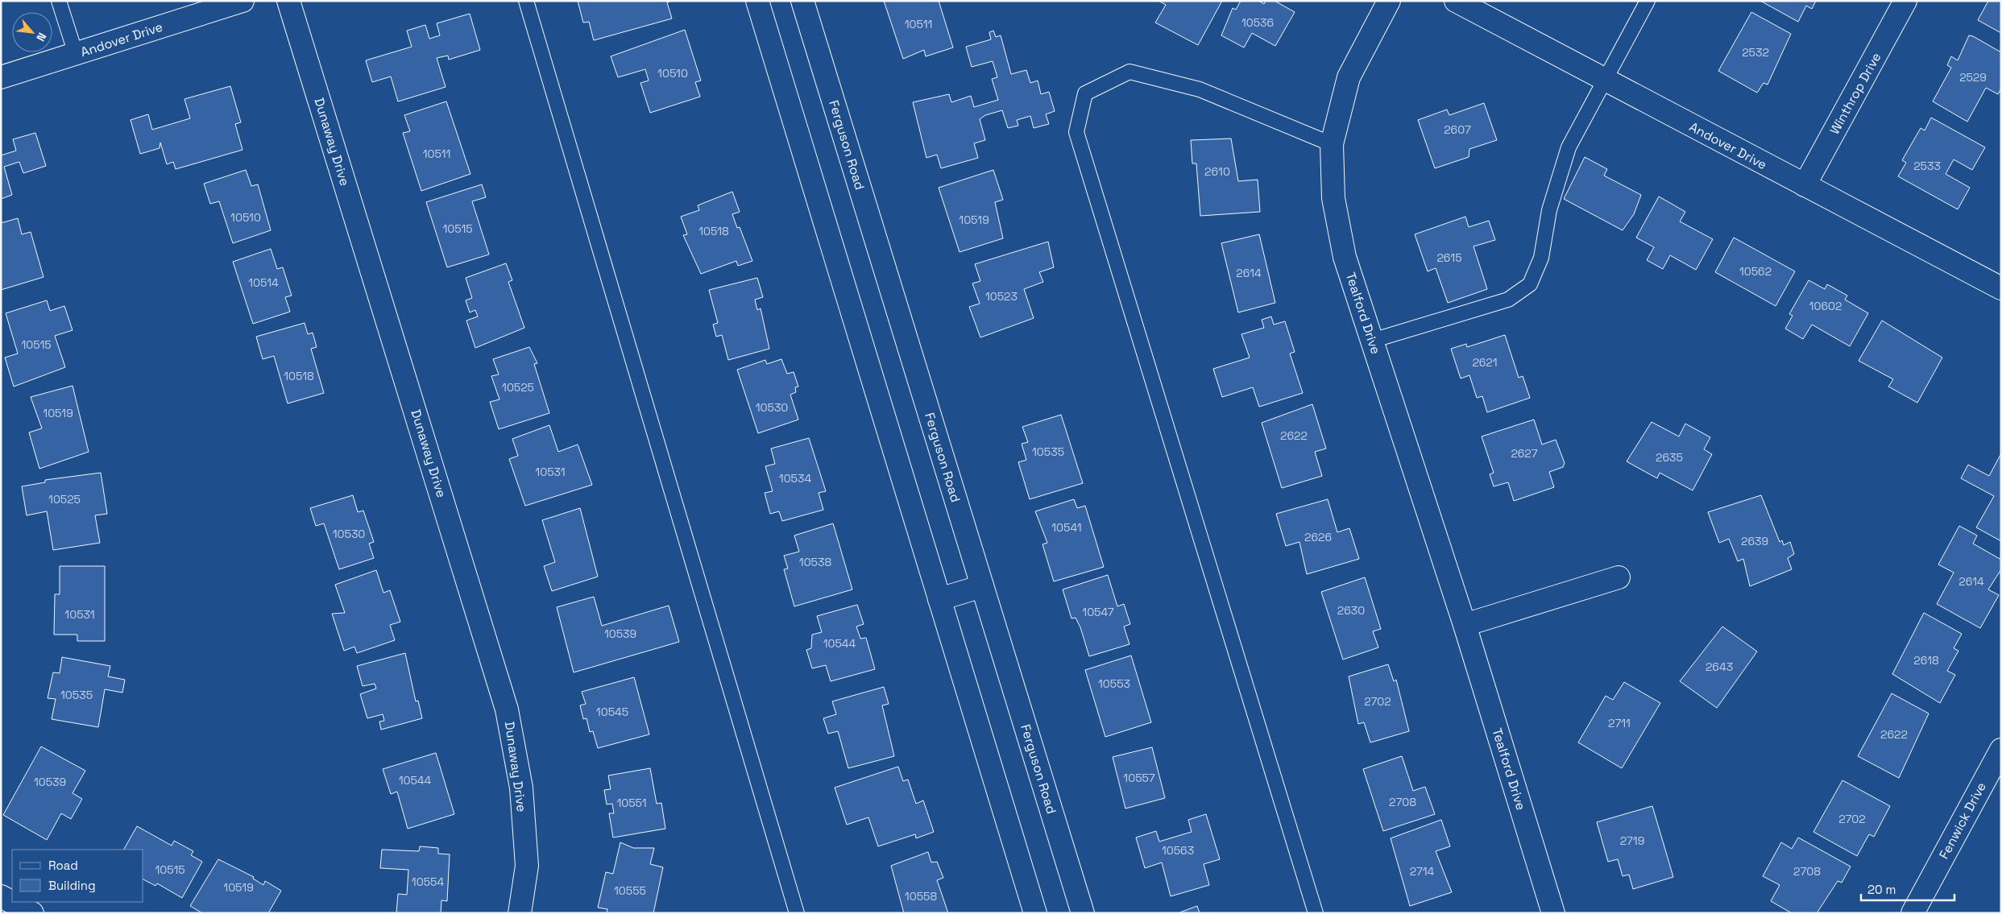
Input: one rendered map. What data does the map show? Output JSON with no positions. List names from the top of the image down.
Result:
{
  "streets": {
    "street": [
      "Andover Drive",
      "Winthrop Drive",
      "Dunaway Drive",
      "Ferguson Road",
      "Tealford Drive",
      "Fenwick Drive"
    ]
  },
  "crossings": [
    ["Andover Drive", "Winthrop Drive"]
  ],
  "house_numbers": [
    "10536",
    "10511",
    "2532",
    "10510",
    "2529",
    "2607",
    "10511",
    "2533",
    "2610",
    "10510",
    "10519",
    "10515",
    "10518",
    "2615",
    "10562",
    "2614",
    "10514",
    "10523",
    "10602",
    "10515",
    "2621",
    "10518",
    "10525",
    "10530",
    "10519",
    "2622",
    "10535",
    "2627",
    "2635",
    "10531",
    "10534",
    "10525",
    "10541",
    "10530",
    "2626",
    "2639",
    "10538",
    "2614",
    "2630",
    "10547",
    "10531",
    "10539",
    "10544",
    "2618",
    "2643",
    "10553",
    "10535",
    "2702",
    "10545",
    "2711",
    "2622",
    "10557",
    "10544",
    "10539",
    "2708",
    "10551",
    "2702",
    "2719",
    "10563",
    "10515",
    "2714",
    "2708",
    "10554",
    "10519",
    "10555",
    "10558"
  ],
  "legend": ["Road", "Building"],
  "scale_bar": "20 m",
  "north": "bottom right"
}
